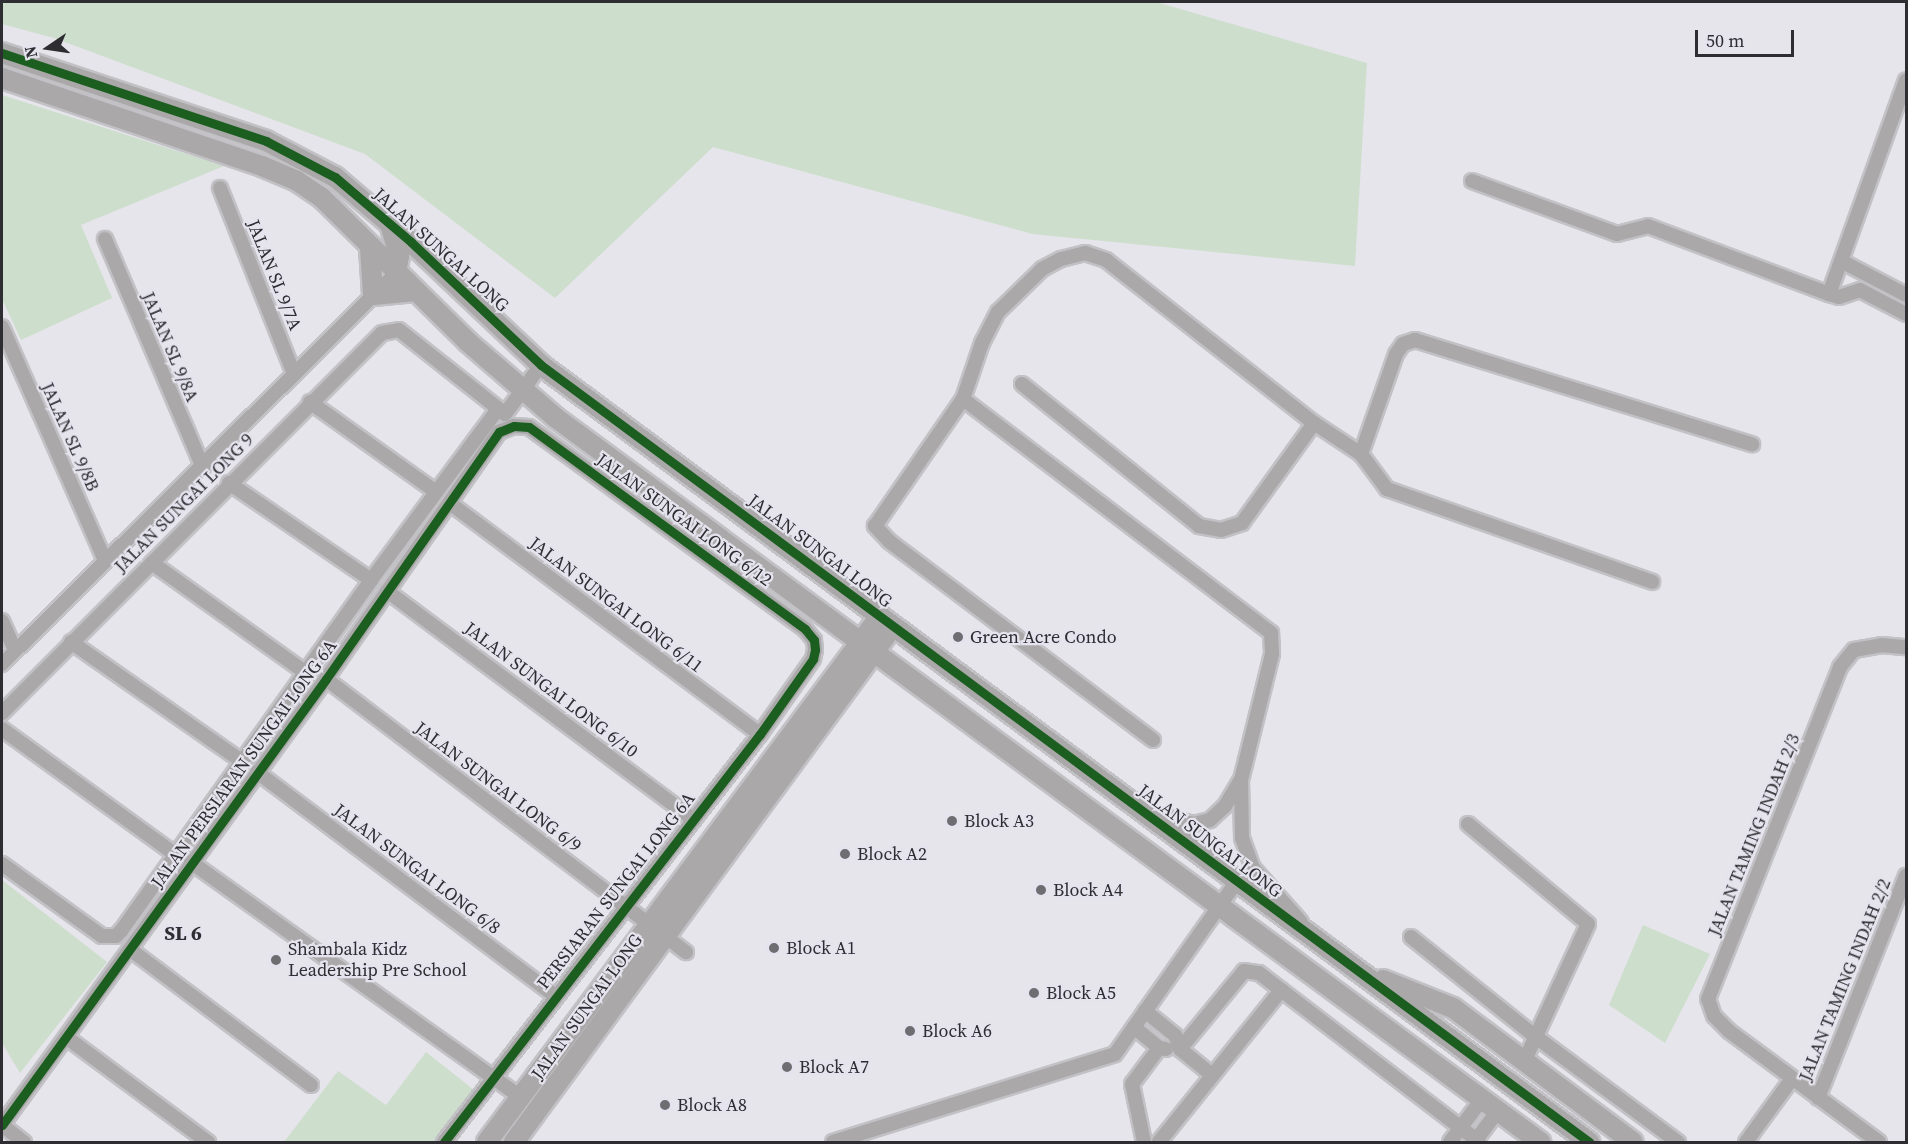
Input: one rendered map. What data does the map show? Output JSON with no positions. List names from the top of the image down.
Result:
{
  "streets": {
    "street": [
      "JALAN SUNGAI LONG",
      "JALAN SL 9/7A",
      "JALAN SL 9/8A",
      "JALAN SL 9/8B",
      "JALAN SUNGAI LONG 9",
      "JALAN SUNGAI LONG 6/12",
      "JALAN SUNGAI LONG 6/11",
      "JALAN SUNGAI LONG 6/10",
      "JALAN PERSIARAN SUNGAI LONG 6A",
      "JALAN SUNGAI LONG 6/9",
      "JALAN TAMING INDAH 2/3",
      "JALAN SUNGAI LONG 6/8",
      "PERSIARAN SUNGAI LONG 6A",
      "JALAN TAMING INDAH 2/2"
    ]
  },
  "crossings": [
    ["JALAN SUNGAI LONG", "JALAN SUNGAI LONG 6/9"],
    ["JALAN SUNGAI LONG 6/12", "JALAN PERSIARAN SUNGAI LONG 6A"],
    ["JALAN SUNGAI LONG 6/12", "PERSIARAN SUNGAI LONG 6A"],
    ["JALAN SUNGAI LONG 6/11", "JALAN PERSIARAN SUNGAI LONG 6A"],
    ["JALAN SUNGAI LONG 6/11", "PERSIARAN SUNGAI LONG 6A"],
    ["JALAN SUNGAI LONG 6/10", "JALAN PERSIARAN SUNGAI LONG 6A"],
    ["JALAN SUNGAI LONG 6/10", "PERSIARAN SUNGAI LONG 6A"],
    ["JALAN PERSIARAN SUNGAI LONG 6A", "JALAN SUNGAI LONG 6/9"],
    ["JALAN PERSIARAN SUNGAI LONG 6A", "JALAN SUNGAI LONG 6/8"],
    ["JALAN SUNGAI LONG 6/9", "PERSIARAN SUNGAI LONG 6A"],
    ["JALAN SUNGAI LONG 6/8", "PERSIARAN SUNGAI LONG 6A"]
  ],
  "districts": ["SL 6"],
  "places": [
    "Green Acre Condo",
    "Block A3",
    "Block A2",
    "Block A4",
    "Block A1",
    "Shambala Kidz Leadership Pre School",
    "Block A5",
    "Block A6",
    "Block A7",
    "Block A8"
  ],
  "scale_bar": "50 m",
  "north": "left"
}
